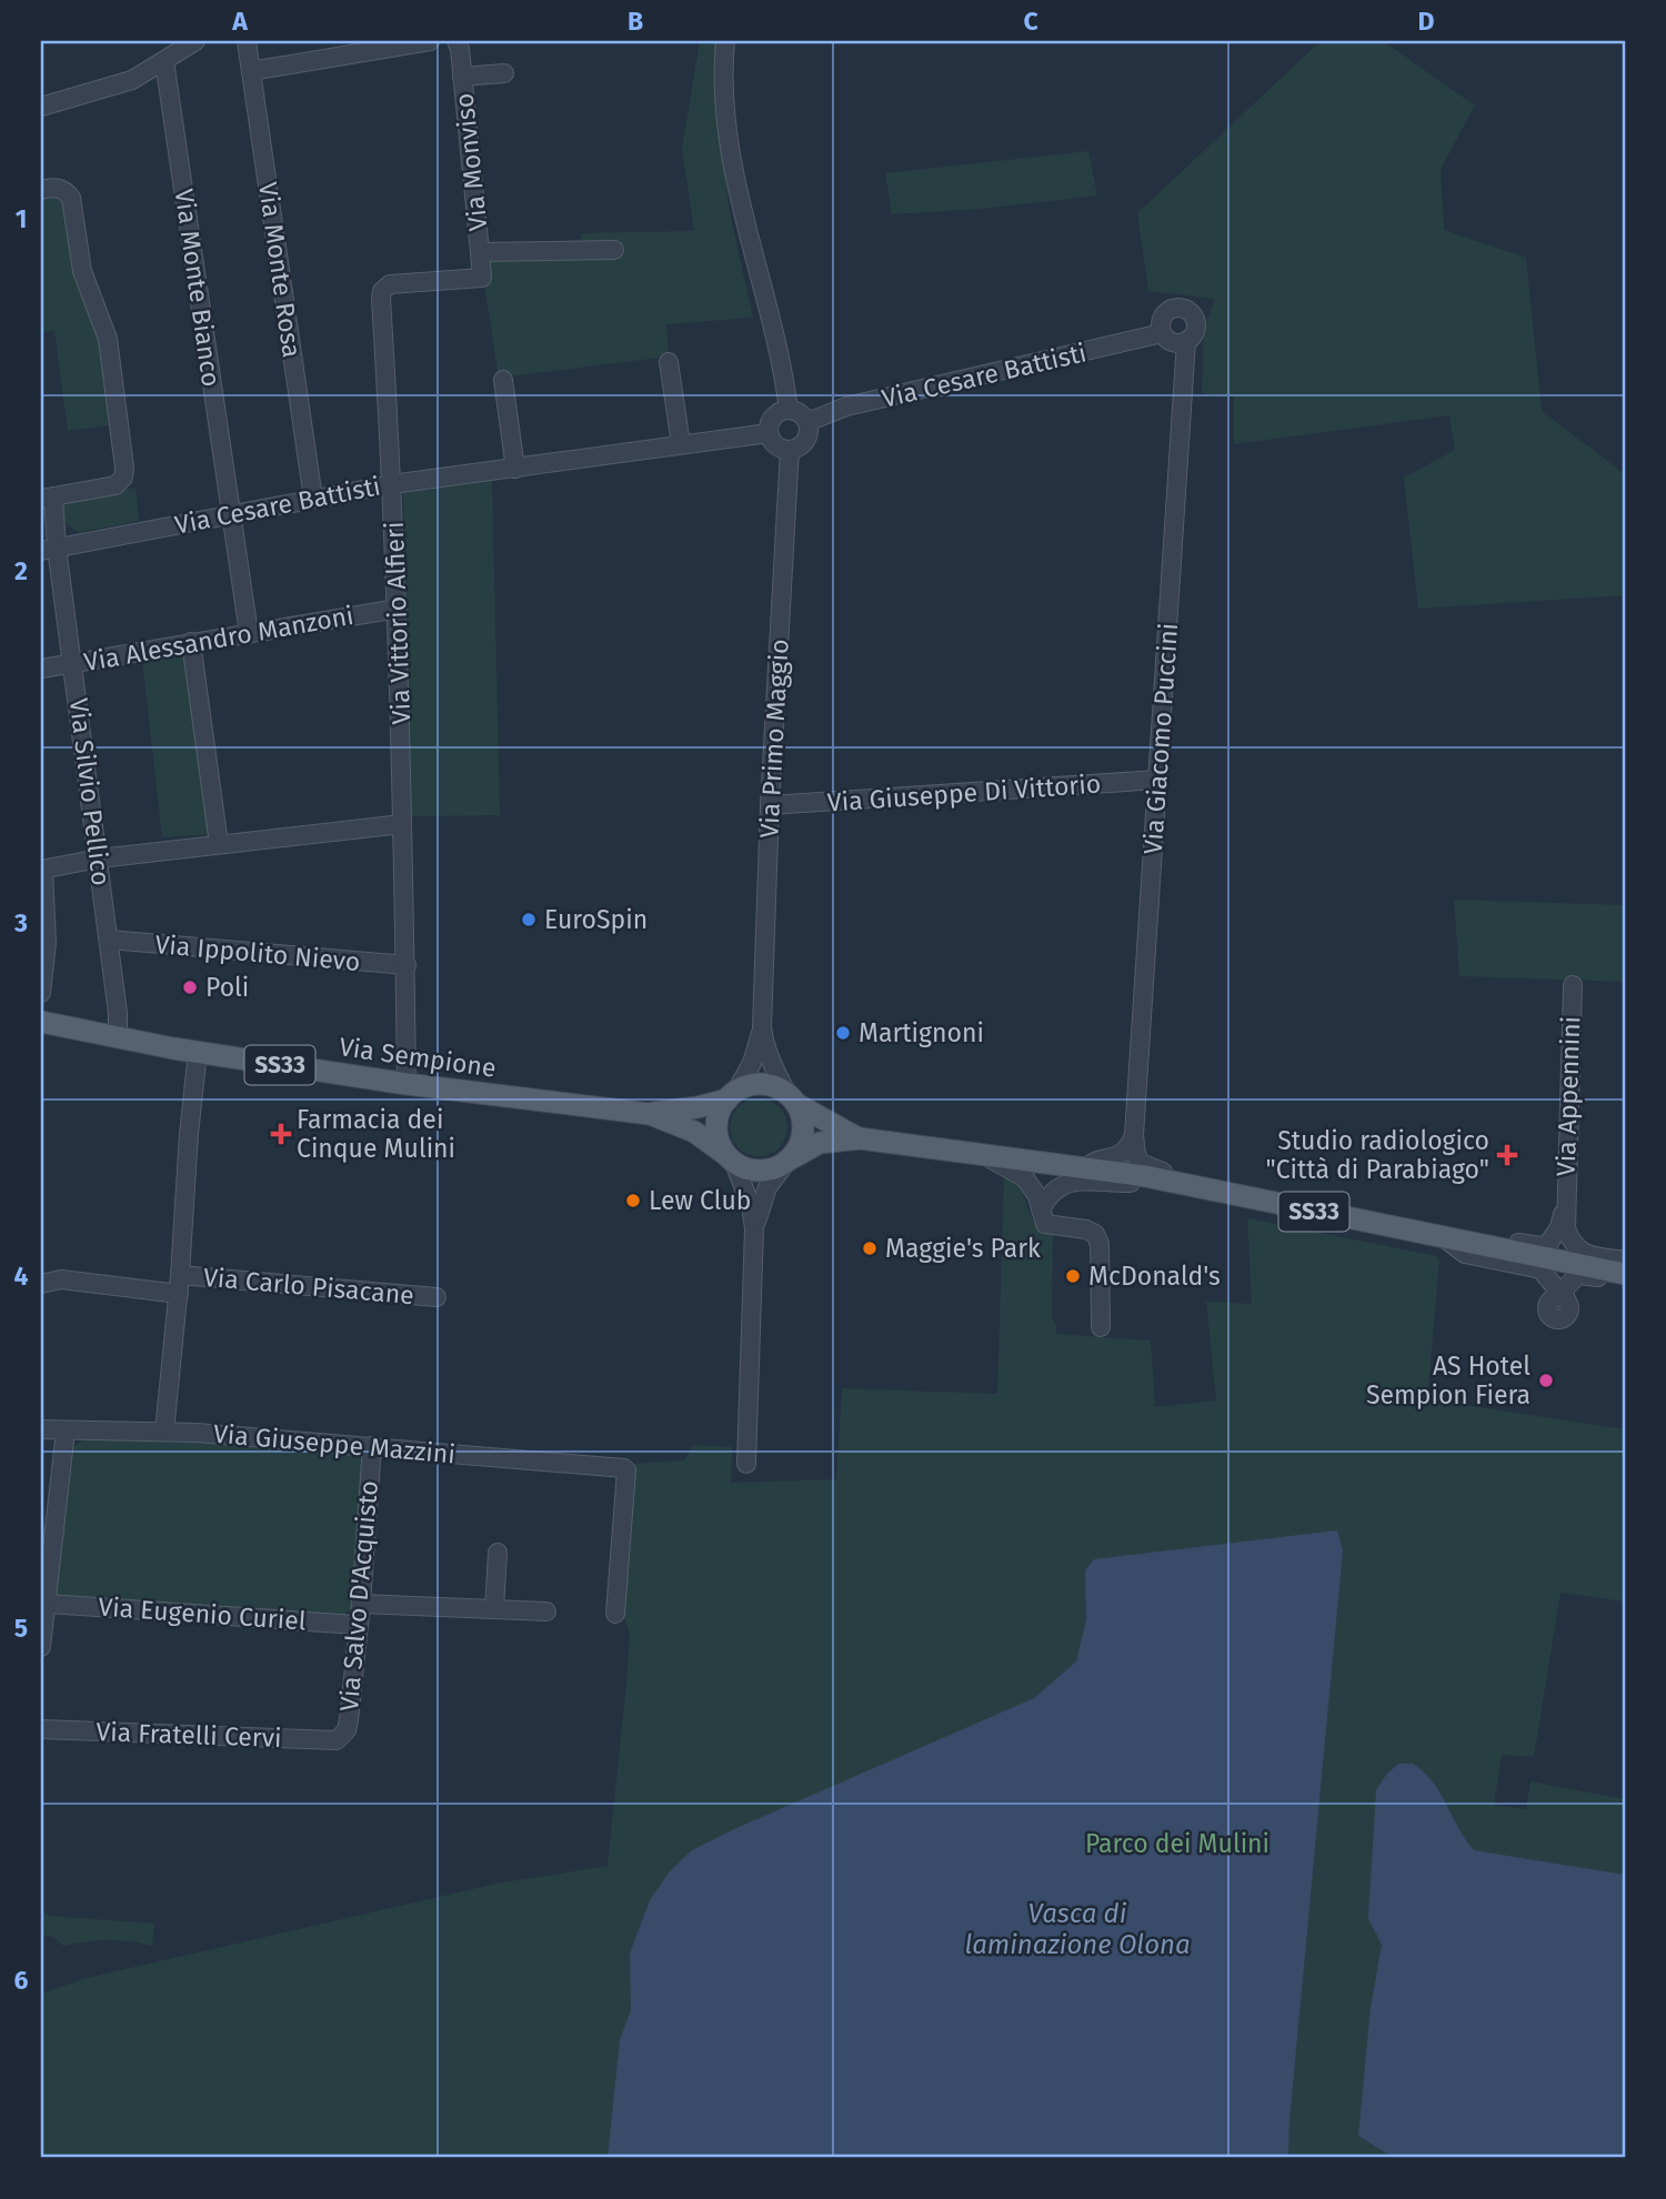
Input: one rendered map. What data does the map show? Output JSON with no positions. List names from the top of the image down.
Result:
{
  "streets": {
    "main road": ["Via Sempione", "SS33"],
    "street": [
      "Via Monviso",
      "Via Monte Rosa",
      "Via Monte Bianco",
      "Via Cesare Battisti",
      "Via Vittorio Alfieri",
      "Via Alessandro Manzoni",
      "Via Primo Maggio",
      "Via Giacomo Puccini",
      "Via Silvio Pellico",
      "Via Giuseppe Di Vittorio",
      "Via Ippolito Nievo",
      "Via Appennini",
      "Via Carlo Pisacane",
      "Via Giuseppe Mazzini",
      "Via Salvo D'Acquisto",
      "Via Eugenio Curiel",
      "Via Fratelli Cervi"
    ]
  },
  "crossings": [
    ["Via Monviso", "Via Vittorio Alfieri"],
    ["Via Monte Rosa", "Via Cesare Battisti"],
    ["Via Monte Bianco", "Via Cesare Battisti"],
    ["Via Monte Bianco", "Via Alessandro Manzoni"],
    ["Via Cesare Battisti", "Via Vittorio Alfieri"],
    ["Via Cesare Battisti", "Via Primo Maggio"],
    ["Via Cesare Battisti", "Via Giacomo Puccini"],
    ["Via Cesare Battisti", "Via Silvio Pellico"],
    ["Via Vittorio Alfieri", "Via Alessandro Manzoni"],
    ["Via Vittorio Alfieri", "Via Ippolito Nievo"],
    ["Via Vittorio Alfieri", "Via Sempione"],
    ["Via Alessandro Manzoni", "Via Silvio Pellico"],
    ["Via Primo Maggio", "Via Giuseppe Di Vittorio"],
    ["Via Primo Maggio", "Via Sempione"],
    ["Via Primo Maggio", "SS33"],
    ["Via Giacomo Puccini", "Via Giuseppe Di Vittorio"],
    ["Via Silvio Pellico", "Via Ippolito Nievo"],
    ["Via Silvio Pellico", "Via Sempione"],
    ["Via Sempione", "SS33"],
    ["Via Sempione", "Via Carlo Pisacane"],
    ["SS33", "Via Appennini"],
    ["Via Carlo Pisacane", "Via Giuseppe Mazzini"],
    ["Via Giuseppe Mazzini", "Via Salvo D'Acquisto"],
    ["Via Salvo D'Acquisto", "Via Eugenio Curiel"],
    ["Via Salvo D'Acquisto", "Via Fratelli Cervi"]
  ],
  "water": ["Vasca di laminazione Olona"],
  "parks": ["Parco dei Mulini"],
  "places": {
    "other": [
      "EuroSpin",
      "Poli",
      "Martignoni",
      "Lew Club",
      "Maggie's Park",
      "McDonald's",
      "AS Hotel Sempion Fiera"
    ],
    "health": ["Farmacia dei Cinque Mulini", "Studio radiologico \"Città di Parabiago\""]
  },
  "grid": {
    "columns": [
      "A",
      "B",
      "C",
      "D"
    ],
    "rows": [
      "1",
      "2",
      "3",
      "4",
      "5",
      "6"
    ]
  }
}
